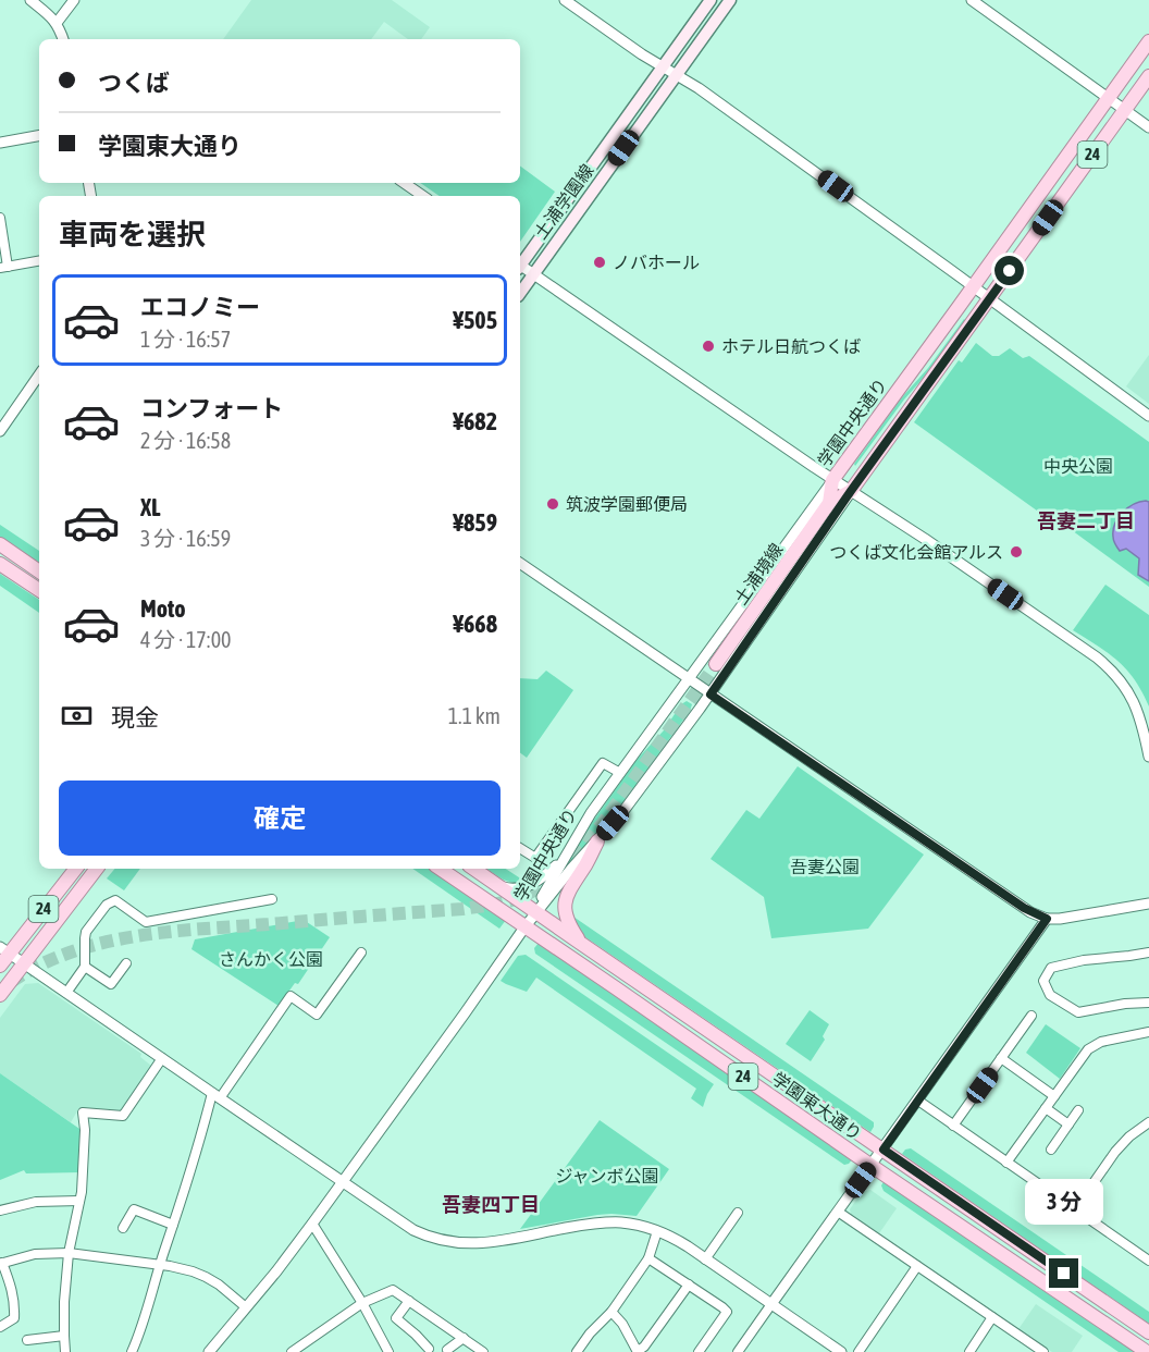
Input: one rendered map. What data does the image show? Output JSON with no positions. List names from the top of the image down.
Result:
{
  "streets": {
    "main road": [
      "24",
      "土浦学園線",
      "学園中央通り",
      "土浦境線",
      "学園東大通り"
    ]
  },
  "crossings": [
    ["学園中央通り", "土浦境線"],
    ["学園中央通り", "学園東大通り"]
  ],
  "districts": ["吾妻二丁目", "吾妻四丁目"],
  "parks": [
    "中央公園",
    "吾妻公園",
    "さんかく公園",
    "ジャンボ公園"
  ],
  "places": [
    "ノバホール",
    "ホテル日航つくば",
    "筑波学園郵便局",
    "つくば文化会館アルス"
  ],
  "page": {
    "banner": ["つくば", "学園東大通り"],
    "heading": "車両を選択",
    "list": [
      {
        "name": "エコノミー",
        "note": "1 分 · 16:57",
        "value": "¥505"
      },
      {
        "name": "コンフォート",
        "note": "2 分 · 16:58",
        "value": "¥682"
      },
      {
        "name": "XL",
        "note": "3 分 · 16:59",
        "value": "¥859"
      },
      {
        "name": "Moto",
        "note": "4 分 · 17:00",
        "value": "¥668"
      }
    ],
    "pay": ["現金", "1.1 km"],
    "buttons": "確定",
    "bubble": "3 分"
  }
}
